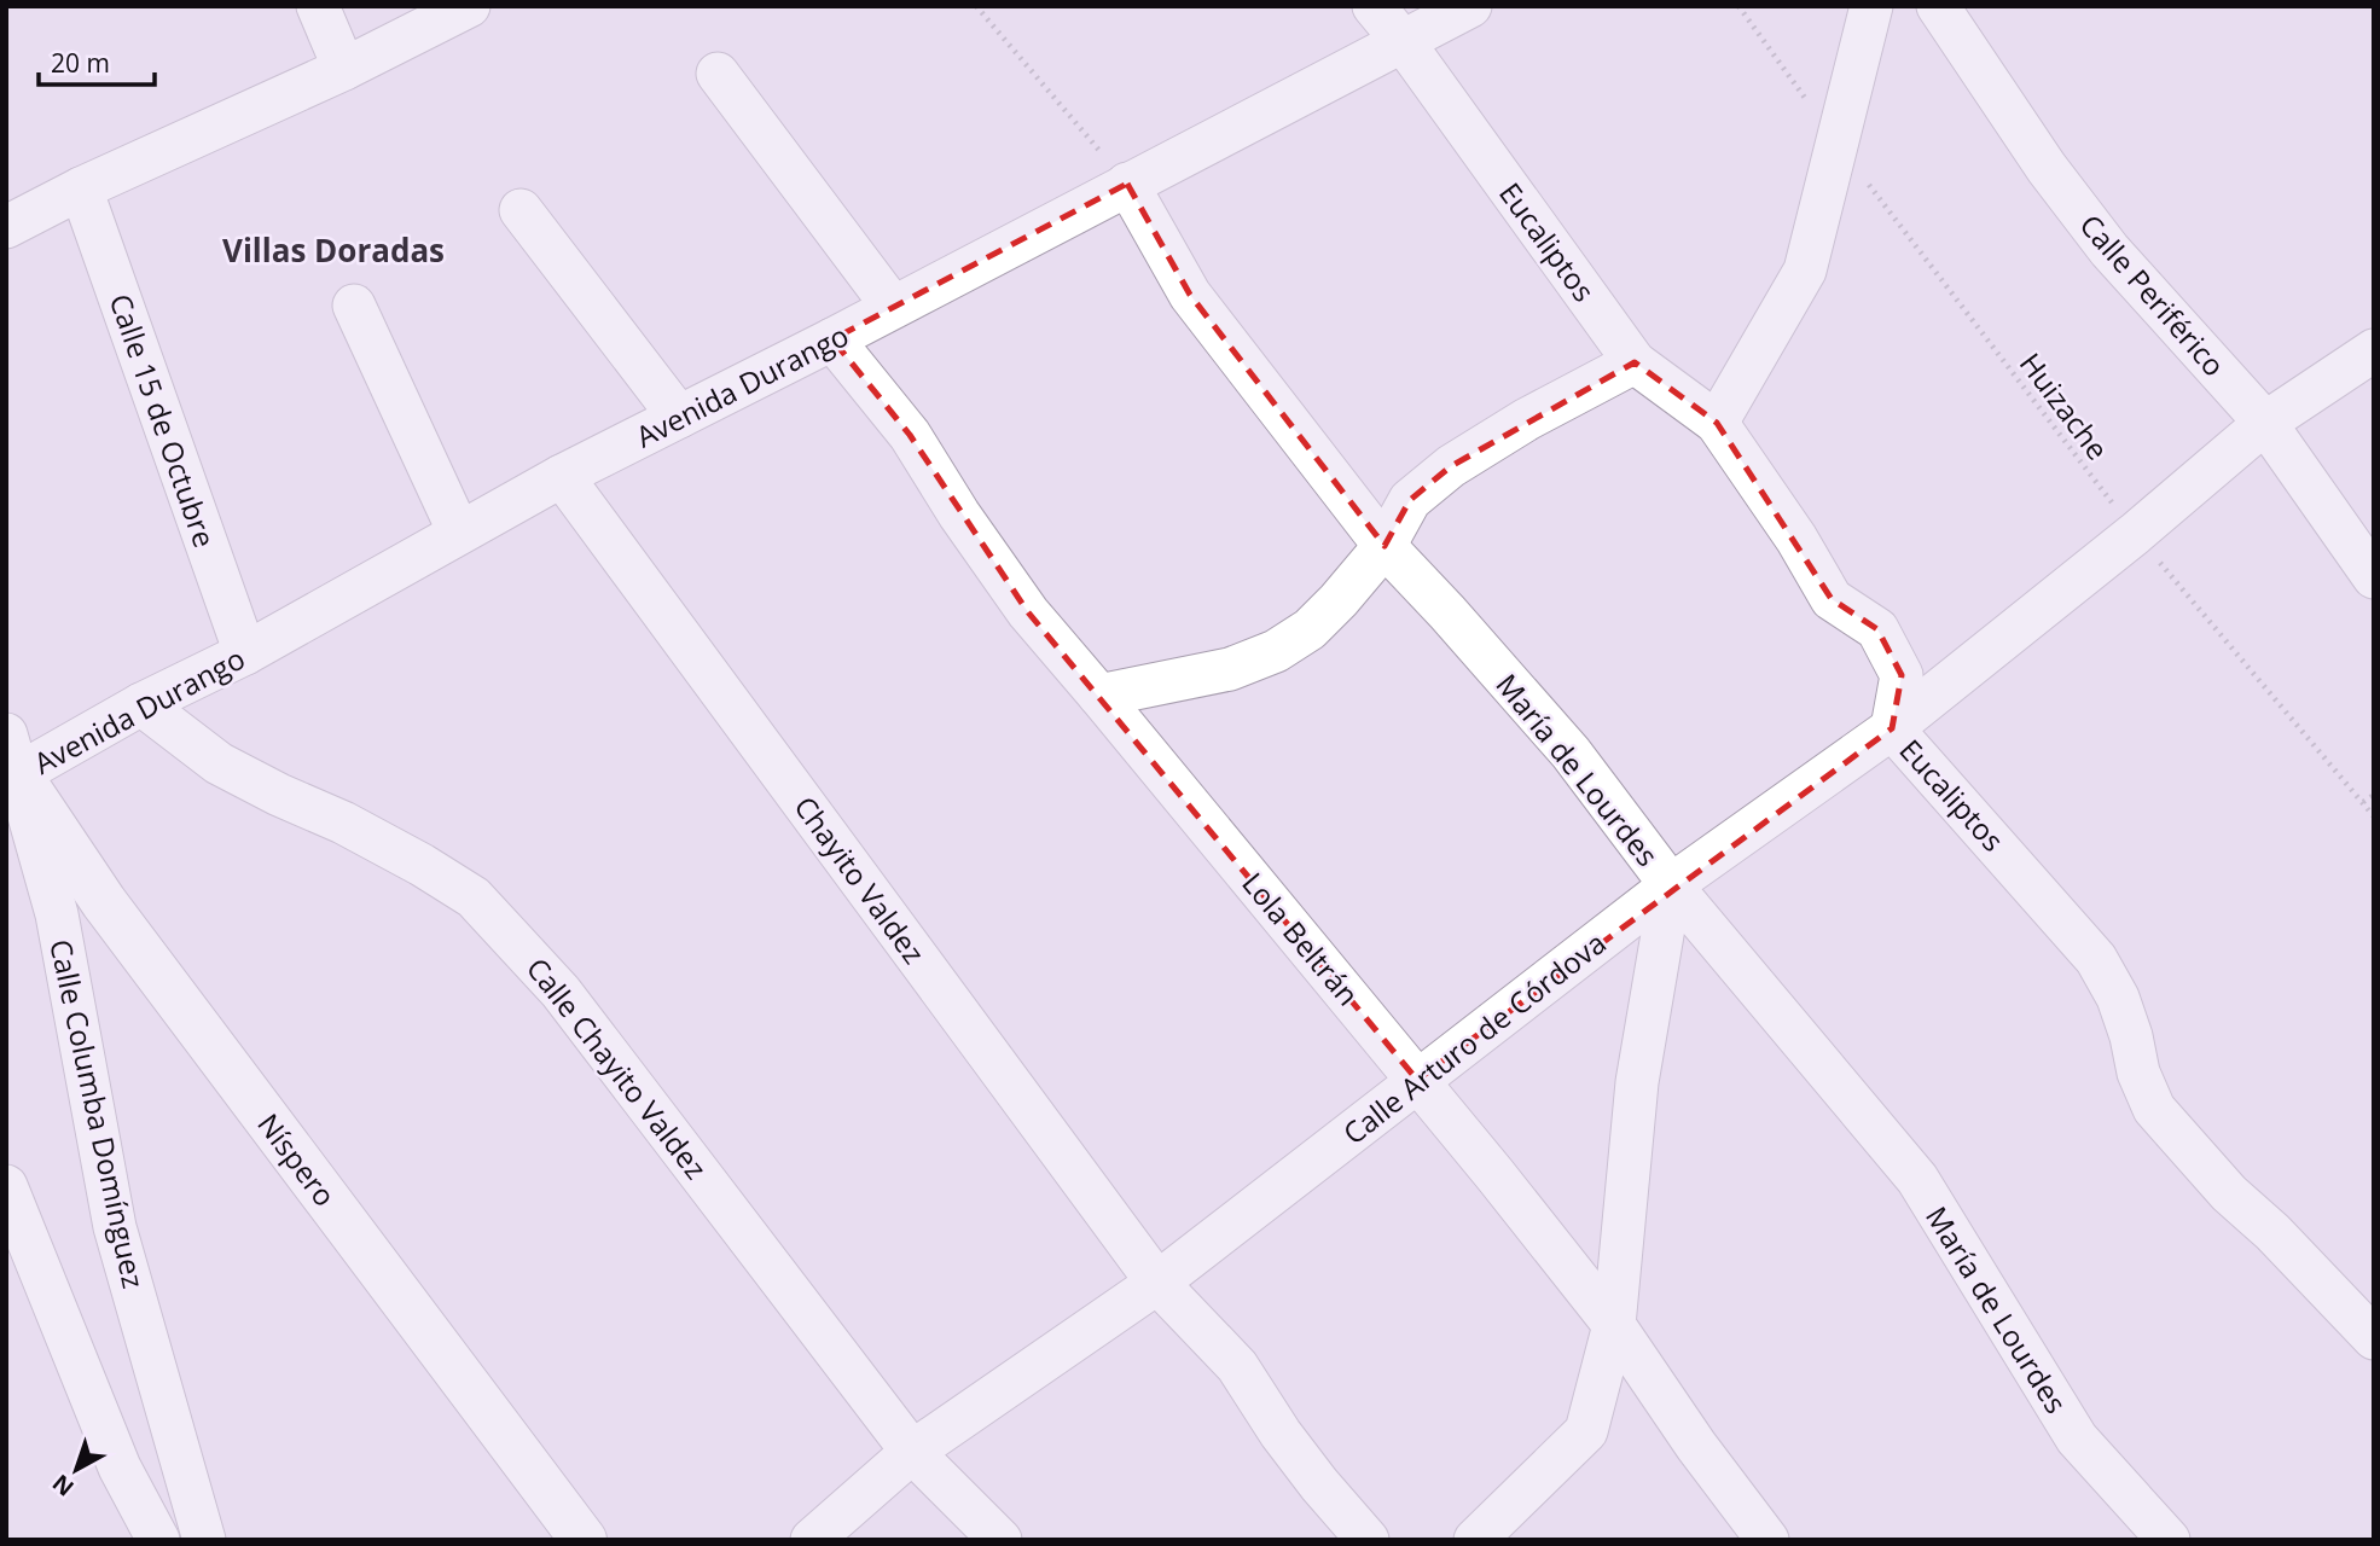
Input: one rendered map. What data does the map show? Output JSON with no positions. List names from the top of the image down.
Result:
{
  "streets": {
    "street": [
      "Eucaliptos",
      "Calle Periférico",
      "Avenida Durango",
      "Calle 15 de Octubre",
      "María de Lourdes",
      "Chayito Valdez",
      "Lola Beltrán",
      "Calle Arturo de Córdova",
      "Calle Chayito Valdez",
      "Calle Columba Domínguez",
      "Níspero"
    ],
    "path": ["Huizache"]
  },
  "crossings": [
    ["Eucaliptos", "Avenida Durango"],
    ["Eucaliptos", "Calle Arturo de Córdova"],
    ["Calle Periférico", "Calle Arturo de Córdova"],
    ["Avenida Durango", "Calle 15 de Octubre"],
    ["Avenida Durango", "María de Lourdes"],
    ["Avenida Durango", "Chayito Valdez"],
    ["Avenida Durango", "Lola Beltrán"],
    ["Avenida Durango", "Calle Chayito Valdez"],
    ["Avenida Durango", "Calle Columba Domínguez"],
    ["Avenida Durango", "Níspero"],
    ["Huizache", "Calle Arturo de Córdova"],
    ["María de Lourdes", "Calle Arturo de Córdova"],
    ["Chayito Valdez", "Calle Arturo de Córdova"],
    ["Lola Beltrán", "Calle Arturo de Córdova"],
    ["Calle Arturo de Córdova", "Calle Chayito Valdez"],
    ["Calle Columba Domínguez", "Níspero"]
  ],
  "districts": ["Villas Doradas"],
  "scale_bar": "20 m",
  "north": "bottom left"
}
